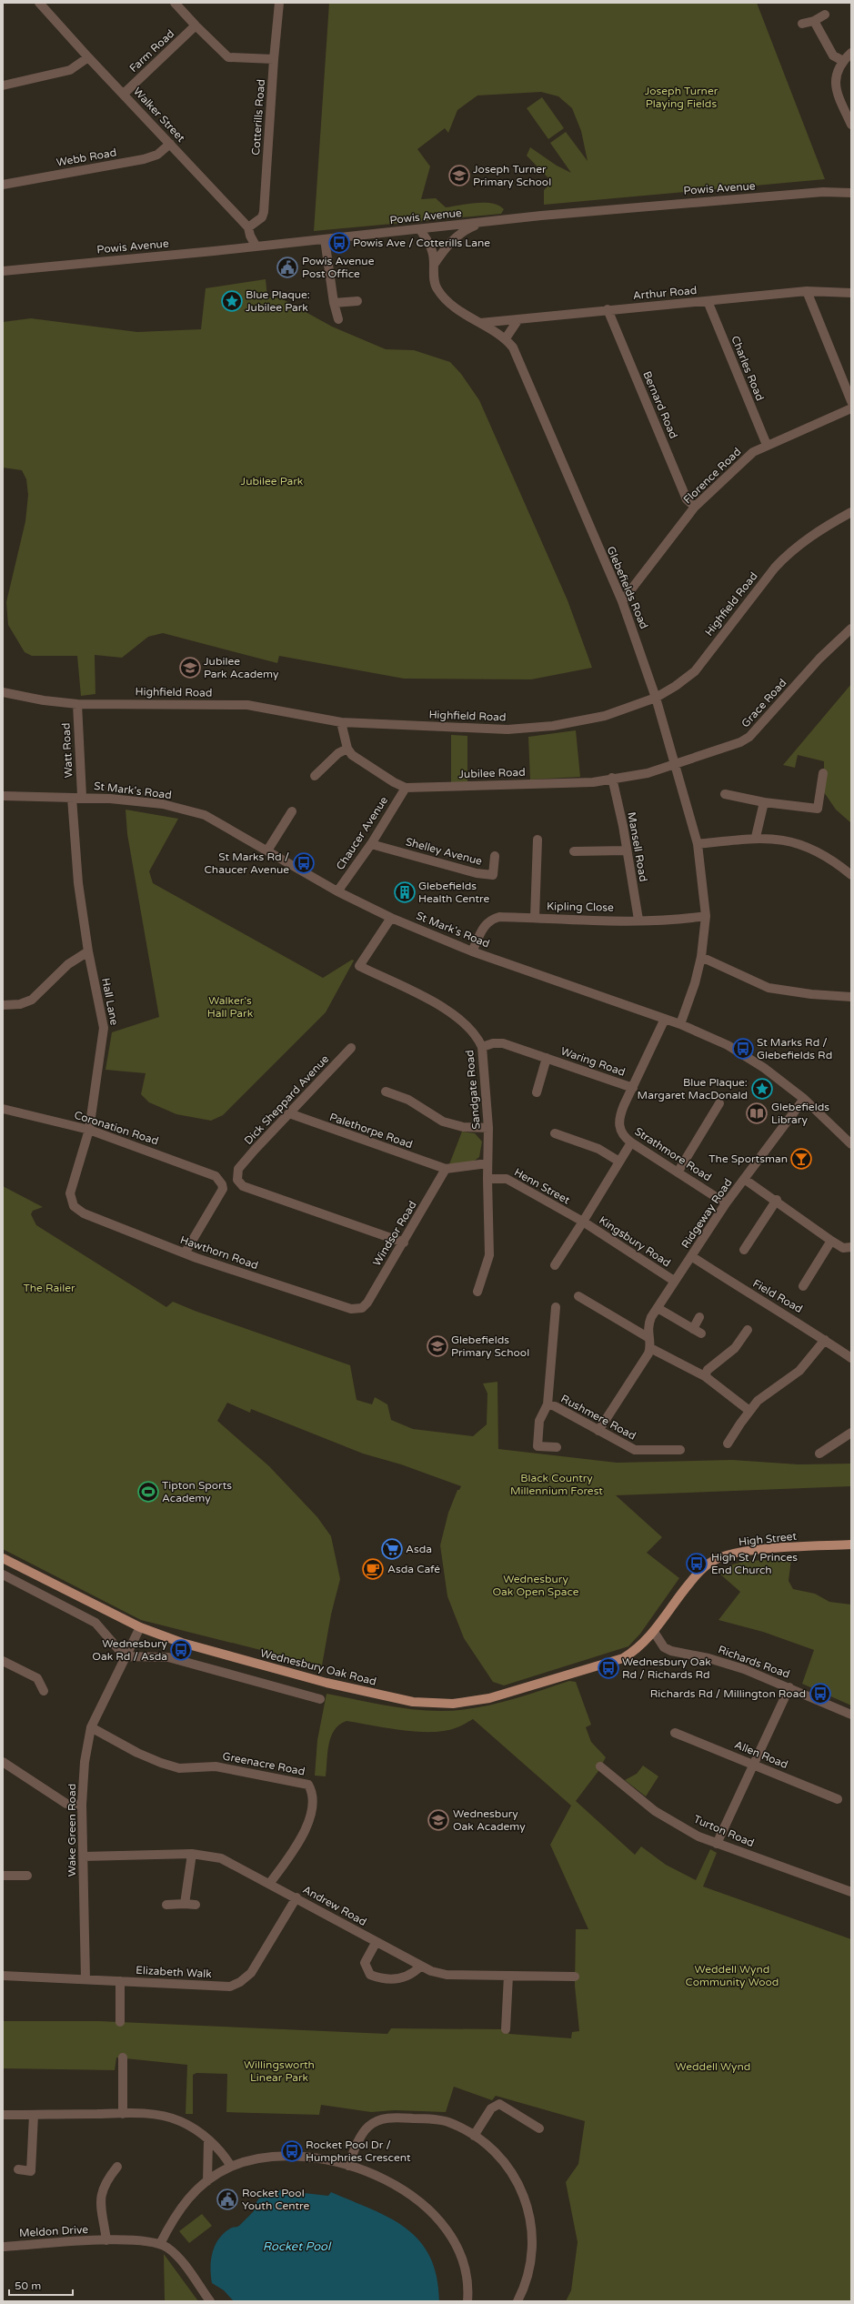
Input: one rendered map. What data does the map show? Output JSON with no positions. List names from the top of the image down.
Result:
{
  "streets": {
    "main road": ["High Street", "Wednesbury Oak Road"],
    "street": [
      "Farm Road",
      "Walker Street",
      "Cotterills Road",
      "Webb Road",
      "Powis Avenue",
      "Arthur Road",
      "Charles Road",
      "Bernard Road",
      "Florence Road",
      "Glebefields Road",
      "Highfield Road",
      "Grace Road",
      "Watt Road",
      "Jubilee Road",
      "St Mark's Road",
      "Chaucer Avenue",
      "Mansell Road",
      "Shelley Avenue",
      "Kipling Close",
      "Hall Lane",
      "Waring Road",
      "Sandgate Road",
      "Dick Sheppard Avenue",
      "Coronation Road",
      "Palethorpe Road",
      "Strathmore Road",
      "Henn Street",
      "Ridgeway Road",
      "Windsor Road",
      "Kingsbury Road",
      "Hawthorn Road",
      "Field Road",
      "Rushmere Road",
      "Richards Road",
      "Allen Road",
      "Greenacre Road",
      "Wake Green Road",
      "Turton Road",
      "Andrew Road",
      "Elizabeth Walk",
      "Meldon Drive"
    ]
  },
  "crossings": [
    ["Farm Road", "Walker Street"],
    ["Walker Street", "Cotterills Road"],
    ["Walker Street", "Webb Road"],
    ["Walker Street", "Powis Avenue"],
    ["Powis Avenue", "Glebefields Road"],
    ["Arthur Road", "Charles Road"],
    ["Arthur Road", "Bernard Road"],
    ["Arthur Road", "Glebefields Road"],
    ["Charles Road", "Florence Road"],
    ["Bernard Road", "Florence Road"],
    ["Florence Road", "Glebefields Road"],
    ["Glebefields Road", "Highfield Road"],
    ["Glebefields Road", "Grace Road"],
    ["Glebefields Road", "Jubilee Road"],
    ["Glebefields Road", "St Mark's Road"],
    ["Glebefields Road", "Kipling Close"],
    ["Highfield Road", "Watt Road"],
    ["Grace Road", "Jubilee Road"],
    ["Watt Road", "St Mark's Road"],
    ["Jubilee Road", "Chaucer Avenue"],
    ["Jubilee Road", "Mansell Road"],
    ["St Mark's Road", "Chaucer Avenue"],
    ["St Mark's Road", "Kipling Close"],
    ["St Mark's Road", "Hall Lane"],
    ["St Mark's Road", "Sandgate Road"],
    ["St Mark's Road", "Strathmore Road"],
    ["St Mark's Road", "Ridgeway Road"],
    ["Chaucer Avenue", "Shelley Avenue"],
    ["Mansell Road", "Kipling Close"],
    ["Hall Lane", "Coronation Road"],
    ["Hall Lane", "Hawthorn Road"],
    ["Waring Road", "Sandgate Road"],
    ["Waring Road", "Strathmore Road"],
    ["Sandgate Road", "Henn Street"],
    ["Dick Sheppard Avenue", "Palethorpe Road"],
    ["Dick Sheppard Avenue", "Windsor Road"],
    ["Coronation Road", "Hawthorn Road"],
    ["Palethorpe Road", "Windsor Road"],
    ["Strathmore Road", "Ridgeway Road"],
    ["Strathmore Road", "Kingsbury Road"],
    ["Henn Street", "Kingsbury Road"],
    ["Ridgeway Road", "Kingsbury Road"],
    ["Ridgeway Road", "Field Road"],
    ["Windsor Road", "Hawthorn Road"],
    ["High Street", "Richards Road"],
    ["High Street", "Wednesbury Oak Road"],
    ["Wednesbury Oak Road", "Wake Green Road"],
    ["Greenacre Road", "Wake Green Road"],
    ["Greenacre Road", "Andrew Road"],
    ["Wake Green Road", "Andrew Road"],
    ["Wake Green Road", "Elizabeth Walk"],
    ["Andrew Road", "Elizabeth Walk"]
  ],
  "water": ["Rocket Pool"],
  "parks": [
    "Joseph Turner Playing Fields",
    "Jubilee Park",
    "Walker's Hall Park",
    "The Railer",
    "Black Country Millennium Forest",
    "Wednesbury Oak Open Space",
    "Weddell Wynd Community Wood",
    "Willingsworth Linear Park",
    "Weddell Wynd"
  ],
  "places": {
    "school or university": [
      "Joseph Turner Primary School",
      "Jubilee Park Academy",
      "Glebefields Primary School",
      "Wednesbury Oak Academy"
    ],
    "bus stop": [
      "Powis Ave / Cotterills Lane",
      "St Marks Rd / Chaucer Avenue",
      "St Marks Rd / Glebefields Rd",
      "High St / Princes End Church",
      "Wednesbury Oak Rd / Asda",
      "Wednesbury Oak Rd / Richards Rd",
      "Richards Rd / Millington Road",
      "Rocket Pool Dr / Humphries Crescent"
    ],
    "public building": ["Powis Avenue Post Office", "Rocket Pool Youth Centre"],
    "place": ["Blue Plaque: Jubilee Park", "Blue Plaque: Margaret MacDonald"],
    "building": ["Glebefields Health Centre"],
    "library": ["Glebefields Library"],
    "bar": ["The Sportsman"],
    "sports": ["Tipton Sports Academy"],
    "supermarket": ["Asda"],
    "cafe": ["Asda Café"]
  },
  "scale_bar": "50 m"
}
